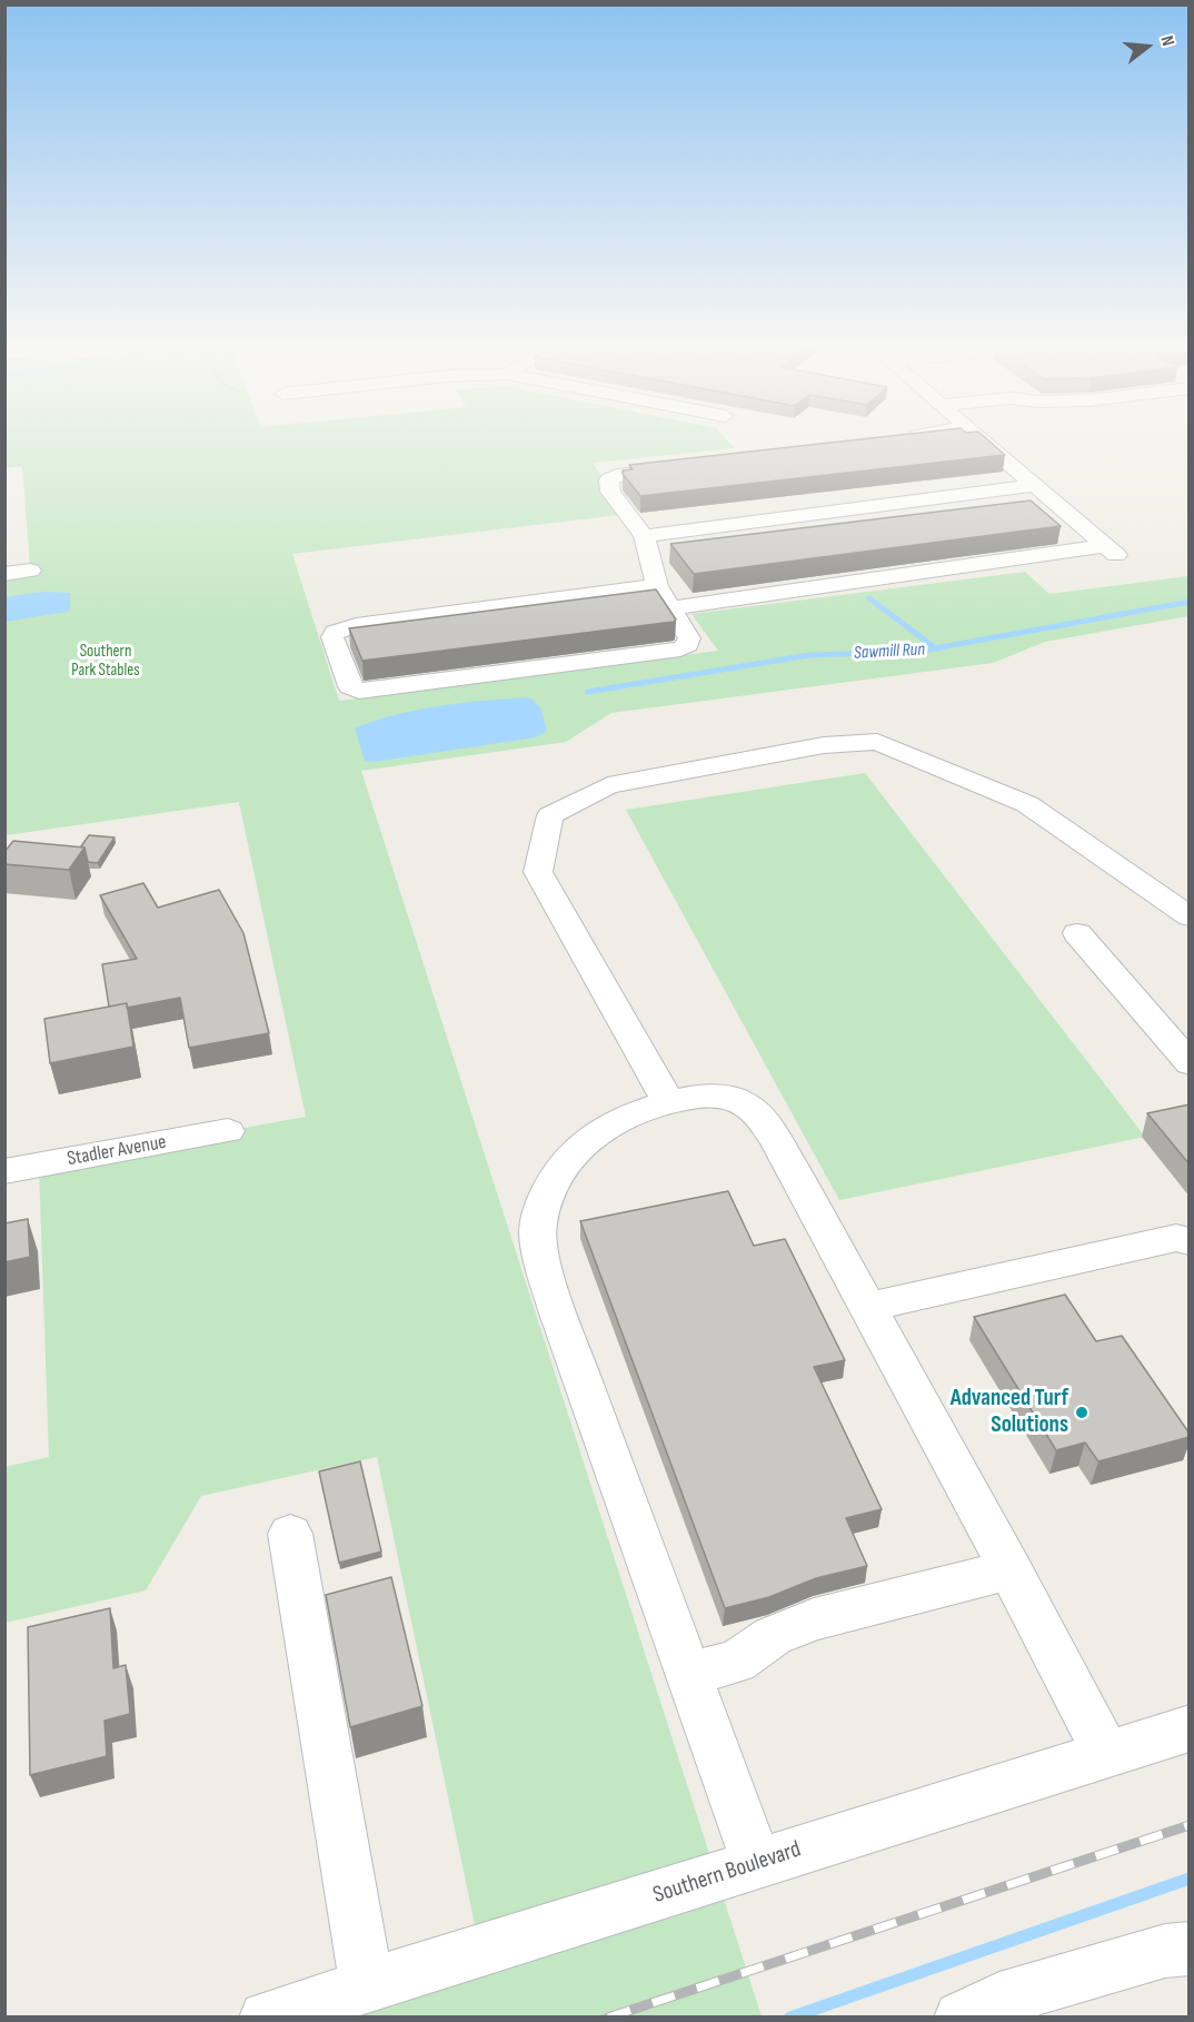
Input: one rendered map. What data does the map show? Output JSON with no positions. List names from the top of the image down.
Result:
{
  "streets": {
    "street": ["Stadler Avenue", "Southern Boulevard"]
  },
  "water": ["Sawmill Run"],
  "parks": ["Southern Park Stables"],
  "places": ["Advanced Turf Solutions"],
  "north": "right"
}
